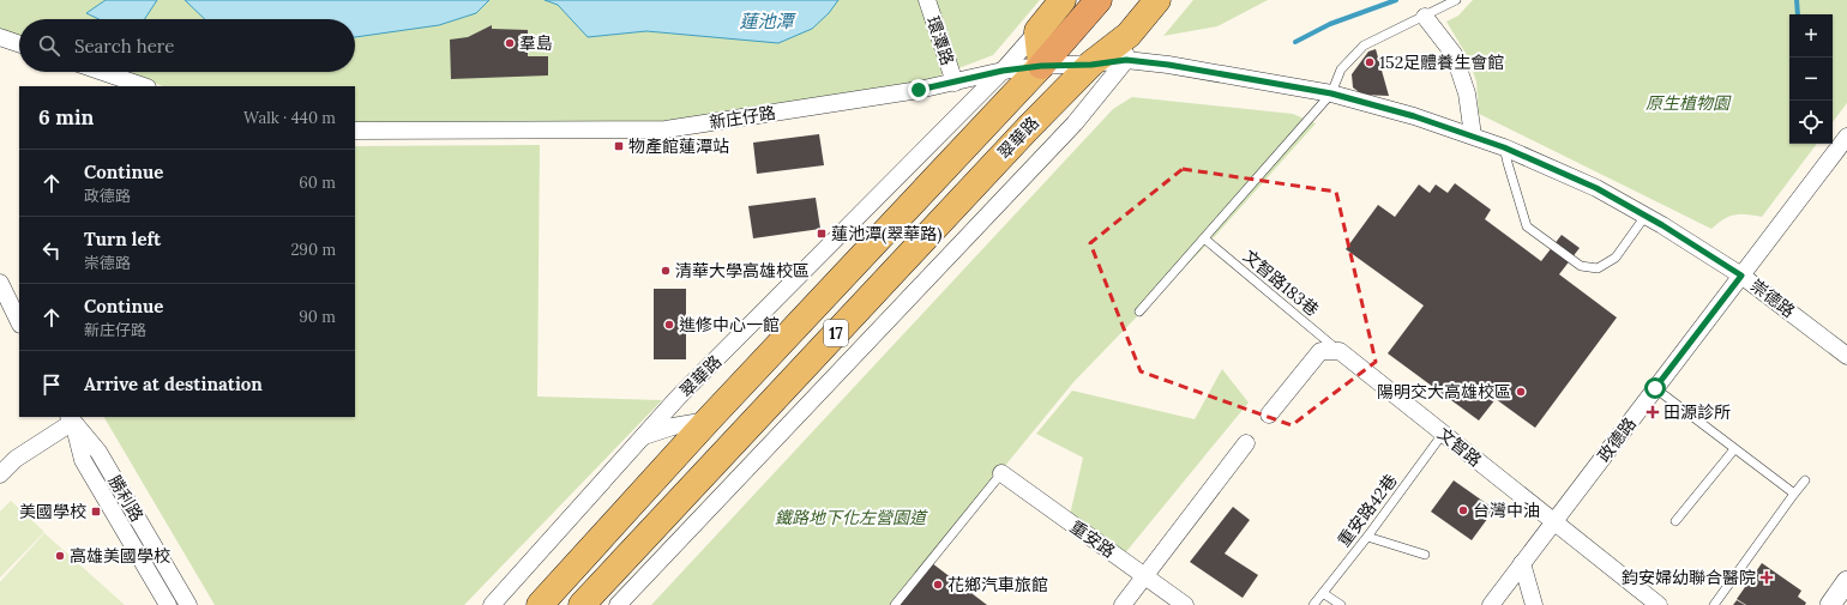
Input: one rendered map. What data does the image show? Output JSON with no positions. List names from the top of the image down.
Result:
{
  "streets": {
    "main road": ["翠華路", "17"],
    "street": [
      "環潭路",
      "新庄仔路",
      "崇德路",
      "政德路",
      "文智路",
      "勝利路",
      "重安路"
    ],
    "lane": ["文智路183巷", "重安路42巷"]
  },
  "crossings": [
    ["環潭路", "新庄仔路"],
    ["新庄仔路", "翠華路"],
    ["新庄仔路", "崇德路"],
    ["翠華路", "崇德路"],
    ["文智路183巷", "文智路"],
    ["崇德路", "政德路"],
    ["政德路", "文智路"],
    ["文智路", "重安路42巷"]
  ],
  "water": ["蓮池潭"],
  "parks": ["原生植物園", "鐵路地下化左營園道"],
  "places": {
    "other": [
      "羣島",
      "152足體養生會館",
      "清華大學高雄校區",
      "進修中心一館",
      "陽明交大高雄校區",
      "台灣中油",
      "高雄美國學校",
      "花鄉汽車旅館"
    ],
    "transit": ["物產館蓮潭站", "蓮池潭(翠華路)", "美國學校"],
    "health": ["田源診所", "鈞安婦幼聯合醫院"]
  },
  "page": {
    "map_buttons": ["+", "−"],
    "search": "Search here",
    "heading": ["6 min", "Walk · 440 m"],
    "list": [
      ["Continue", "政德路", "60 m"],
      ["Turn left", "崇德路", "290 m"],
      ["Continue", "新庄仔路", "90 m"],
      "Arrive at destination"
    ]
  }
}
